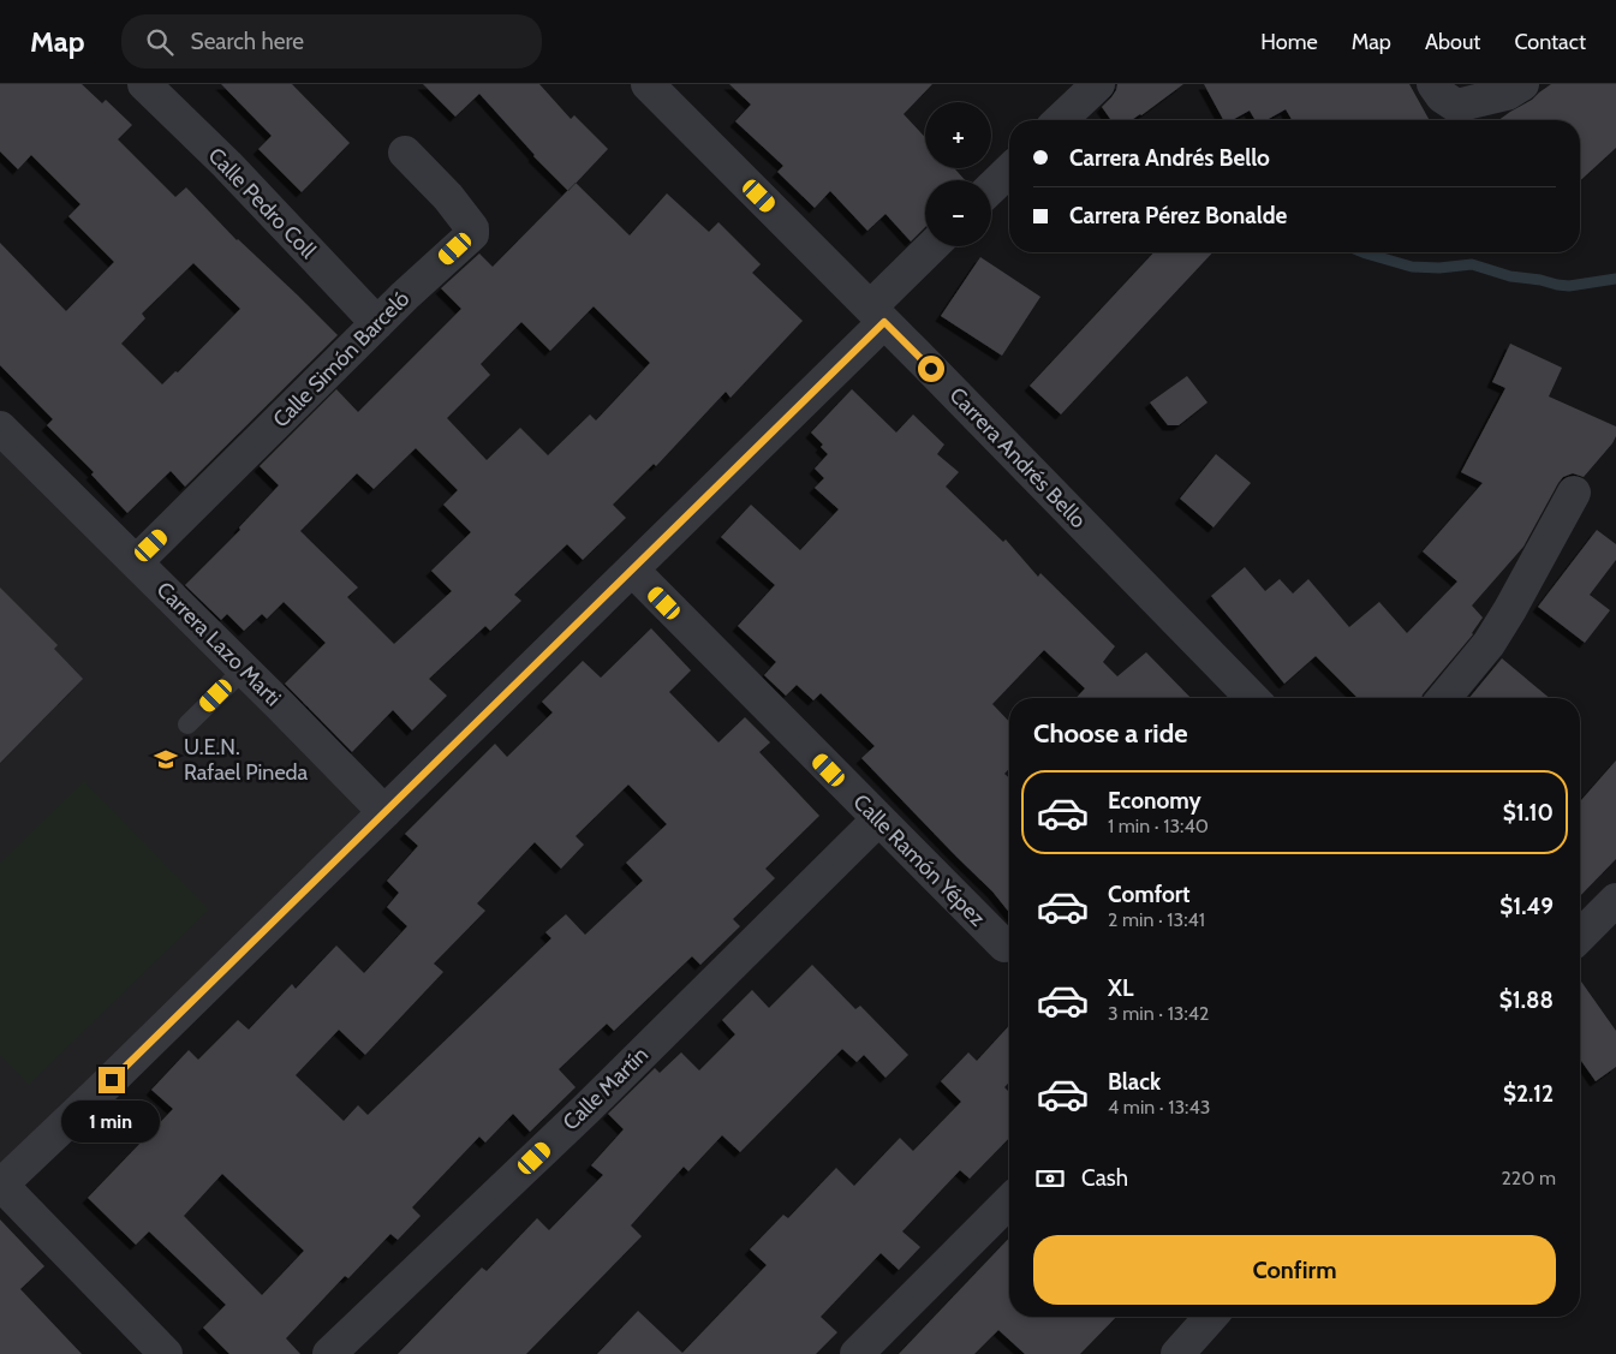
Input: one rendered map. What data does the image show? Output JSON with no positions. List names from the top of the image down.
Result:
{
  "streets": {
    "street": [
      "Calle Pedro Coll",
      "Calle Simón Barceló",
      "Carrera Andrés Bello",
      "Carrera Lazo Marti",
      "Calle Ramón Yépez",
      "Calle Martín"
    ]
  },
  "crossings": [
    ["Calle Pedro Coll", "Calle Simón Barceló"],
    ["Calle Simón Barceló", "Carrera Lazo Marti"],
    ["Calle Ramón Yépez", "Calle Martín"]
  ],
  "places": {
    "school or university": ["U.E.N. Rafael Pineda"]
  },
  "page": {
    "header": "Map",
    "search": "Search here",
    "nav": [
      "Home",
      "Map",
      "About",
      "Contact"
    ],
    "map_buttons": ["+", "−"],
    "banner": ["Carrera Andrés Bello", "Carrera Pérez Bonalde"],
    "heading": "Choose a ride",
    "list": [
      {
        "name": "Economy",
        "note": "1 min · 13:40",
        "value": "$1.10"
      },
      {
        "name": "Comfort",
        "note": "2 min · 13:41",
        "value": "$1.49"
      },
      {
        "name": "XL",
        "note": "3 min · 13:42",
        "value": "$1.88"
      },
      {
        "name": "Black",
        "note": "4 min · 13:43",
        "value": "$2.12"
      }
    ],
    "bubble": "1 min",
    "pay": ["Cash", "220 m"],
    "buttons": "Confirm"
  }
}
